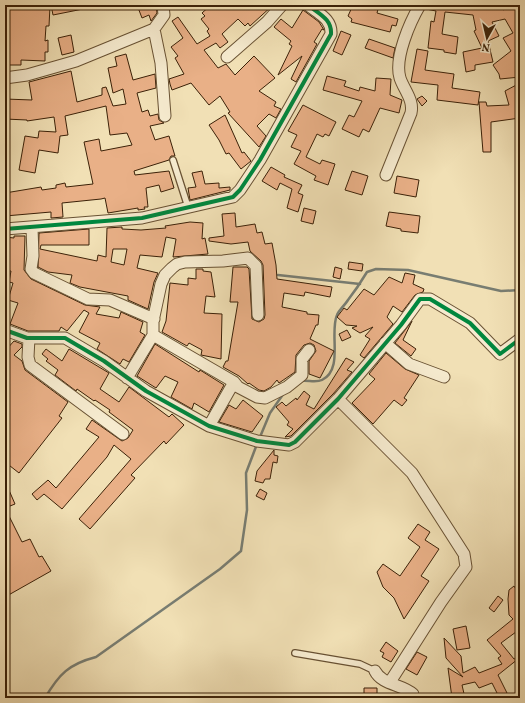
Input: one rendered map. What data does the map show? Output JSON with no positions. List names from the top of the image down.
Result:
{
  "north": "bottom"
}
